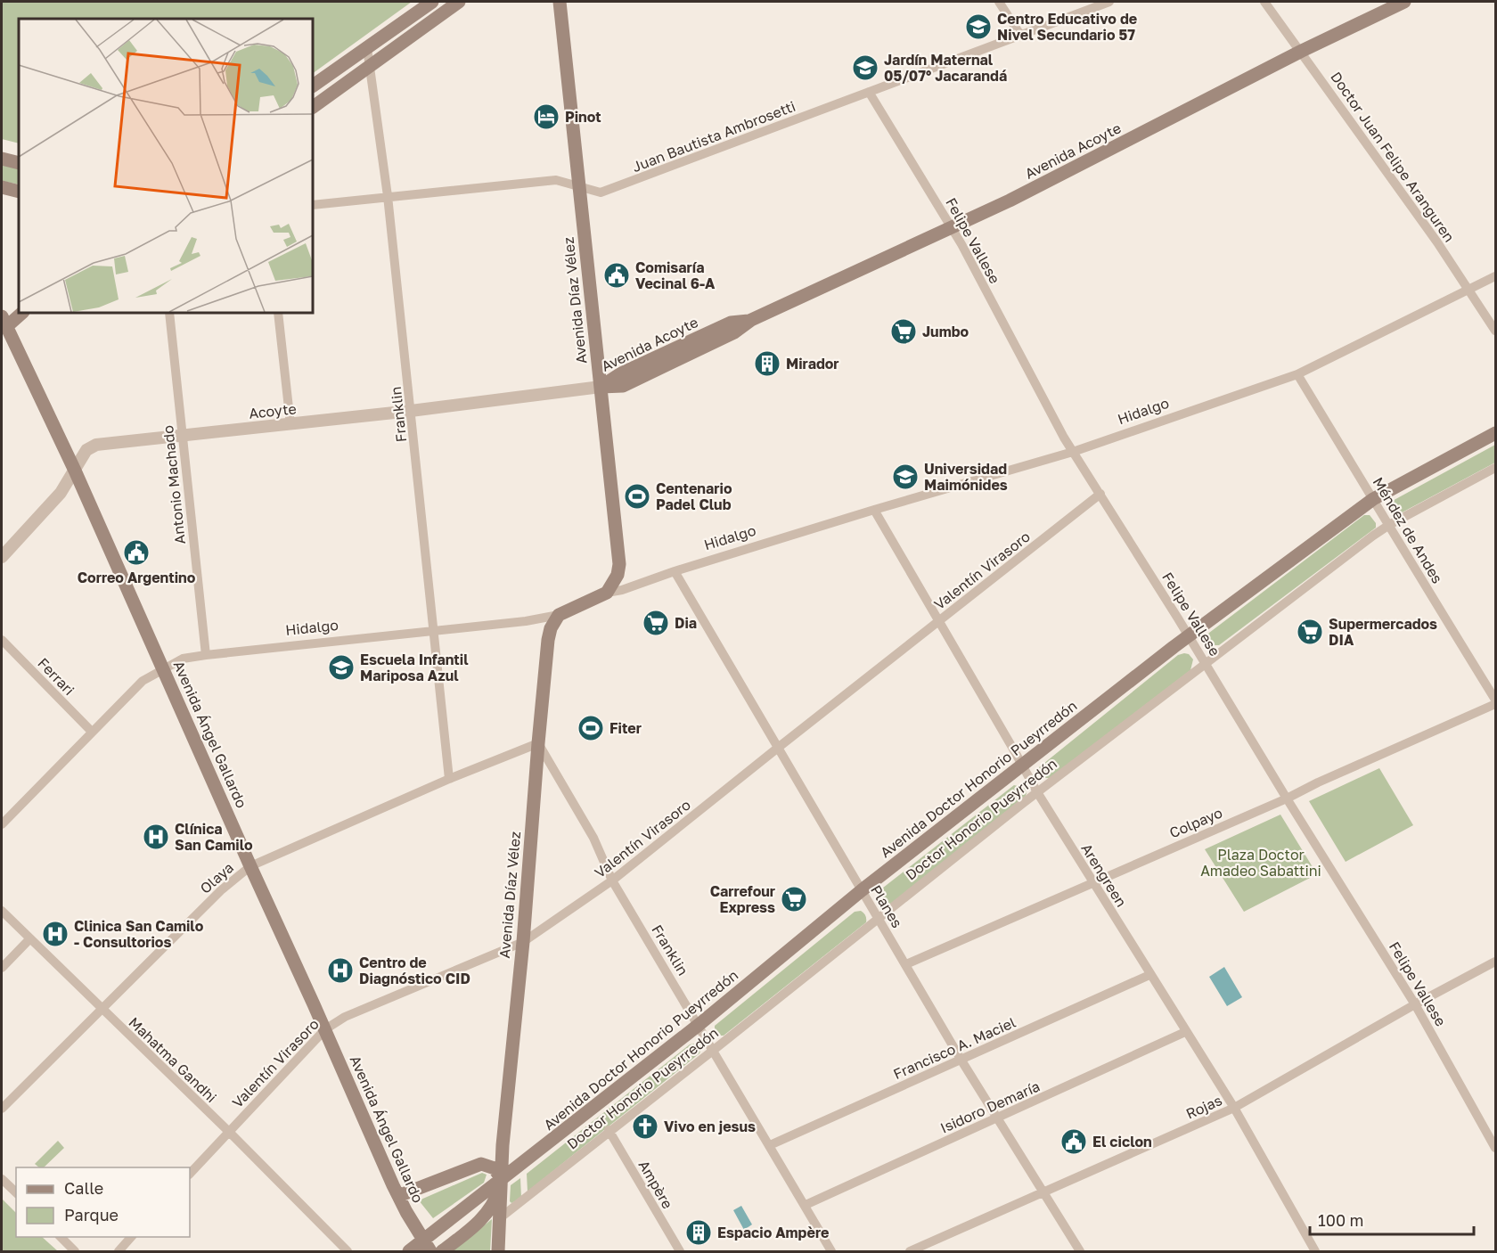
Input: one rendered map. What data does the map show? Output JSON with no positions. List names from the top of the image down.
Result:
{
  "streets": {
    "main road": [
      "Avenida Acoyte",
      "Avenida Díaz Vélez",
      "Hidalgo",
      "Avenida Ángel Gallardo",
      "Avenida Doctor Honorio Pueyrredón"
    ],
    "street": [
      "Juan Bautista Ambrosetti",
      "Doctor Juan Felipe Aranguren",
      "Felipe Vallese",
      "Acoyte",
      "Franklin",
      "Antonio Machado",
      "Méndez de Andes",
      "Valentín Virasoro",
      "Ferrari",
      "Doctor Honorio Pueyrredón",
      "Colpayo",
      "Arengreen",
      "Olaya",
      "Planes",
      "Francisco A. Maciel",
      "Mahatma Gandhi",
      "Isidoro Demaría",
      "Rojas",
      "Ampère"
    ]
  },
  "crossings": [
    ["Juan Bautista Ambrosetti", "Felipe Vallese"],
    ["Juan Bautista Ambrosetti", "Avenida Díaz Vélez"],
    ["Juan Bautista Ambrosetti", "Franklin"],
    ["Avenida Acoyte", "Doctor Juan Felipe Aranguren"],
    ["Avenida Acoyte", "Felipe Vallese"],
    ["Avenida Acoyte", "Avenida Díaz Vélez"],
    ["Avenida Acoyte", "Acoyte"],
    ["Doctor Juan Felipe Aranguren", "Hidalgo"],
    ["Felipe Vallese", "Hidalgo"],
    ["Felipe Vallese", "Valentín Virasoro"],
    ["Felipe Vallese", "Avenida Doctor Honorio Pueyrredón"],
    ["Felipe Vallese", "Doctor Honorio Pueyrredón"],
    ["Felipe Vallese", "Colpayo"],
    ["Felipe Vallese", "Rojas"],
    ["Avenida Díaz Vélez", "Acoyte"],
    ["Avenida Díaz Vélez", "Hidalgo"],
    ["Avenida Díaz Vélez", "Franklin"],
    ["Avenida Díaz Vélez", "Valentín Virasoro"],
    ["Avenida Díaz Vélez", "Avenida Doctor Honorio Pueyrredón"],
    ["Avenida Díaz Vélez", "Doctor Honorio Pueyrredón"],
    ["Avenida Díaz Vélez", "Olaya"],
    ["Acoyte", "Franklin"],
    ["Acoyte", "Antonio Machado"],
    ["Acoyte", "Avenida Ángel Gallardo"],
    ["Hidalgo", "Franklin"],
    ["Hidalgo", "Antonio Machado"],
    ["Hidalgo", "Méndez de Andes"],
    ["Hidalgo", "Ferrari"],
    ["Hidalgo", "Avenida Ángel Gallardo"],
    ["Hidalgo", "Arengreen"],
    ["Hidalgo", "Planes"],
    ["Franklin", "Valentín Virasoro"],
    ["Franklin", "Avenida Doctor Honorio Pueyrredón"],
    ["Franklin", "Doctor Honorio Pueyrredón"],
    ["Franklin", "Olaya"],
    ["Franklin", "Francisco A. Maciel"],
    ["Franklin", "Isidoro Demaría"],
    ["Méndez de Andes", "Avenida Doctor Honorio Pueyrredón"],
    ["Méndez de Andes", "Doctor Honorio Pueyrredón"],
    ["Valentín Virasoro", "Avenida Ángel Gallardo"],
    ["Valentín Virasoro", "Arengreen"],
    ["Valentín Virasoro", "Planes"],
    ["Valentín Virasoro", "Mahatma Gandhi"],
    ["Avenida Ángel Gallardo", "Avenida Doctor Honorio Pueyrredón"],
    ["Avenida Ángel Gallardo", "Olaya"],
    ["Avenida Doctor Honorio Pueyrredón", "Arengreen"],
    ["Avenida Doctor Honorio Pueyrredón", "Planes"],
    ["Doctor Honorio Pueyrredón", "Arengreen"],
    ["Doctor Honorio Pueyrredón", "Planes"],
    ["Doctor Honorio Pueyrredón", "Ampère"],
    ["Colpayo", "Arengreen"],
    ["Colpayo", "Planes"],
    ["Arengreen", "Francisco A. Maciel"],
    ["Arengreen", "Isidoro Demaría"],
    ["Arengreen", "Rojas"],
    ["Olaya", "Mahatma Gandhi"],
    ["Planes", "Francisco A. Maciel"],
    ["Planes", "Isidoro Demaría"],
    ["Planes", "Rojas"]
  ],
  "parks": ["Plaza Doctor Amadeo Sabattini"],
  "places": {
    "school or university": [
      "Centro Educativo de Nivel Secundario 57",
      "Jardín Maternal 05/07° Jacarandá",
      "Universidad Maimónides",
      "Escuela Infantil Mariposa Azul"
    ],
    "hotel": ["Pinot"],
    "public building": ["Comisaría Vecinal 6-A", "Correo Argentino", "El ciclon"],
    "supermarket": [
      "Jumbo",
      "Dia",
      "Supermercados DIA",
      "Carrefour Express"
    ],
    "building": ["Mirador", "Espacio Ampère"],
    "sports": ["Centenario Padel Club", "Fiter"],
    "hospital": ["Clínica San Camilo", "Clinica San Camilo - Consultorios", "Centro de Diagnóstico CID"],
    "church": ["Vivo en jesus"]
  },
  "legend": ["Calle", "Parque"],
  "scale_bar": "100 m"
}
